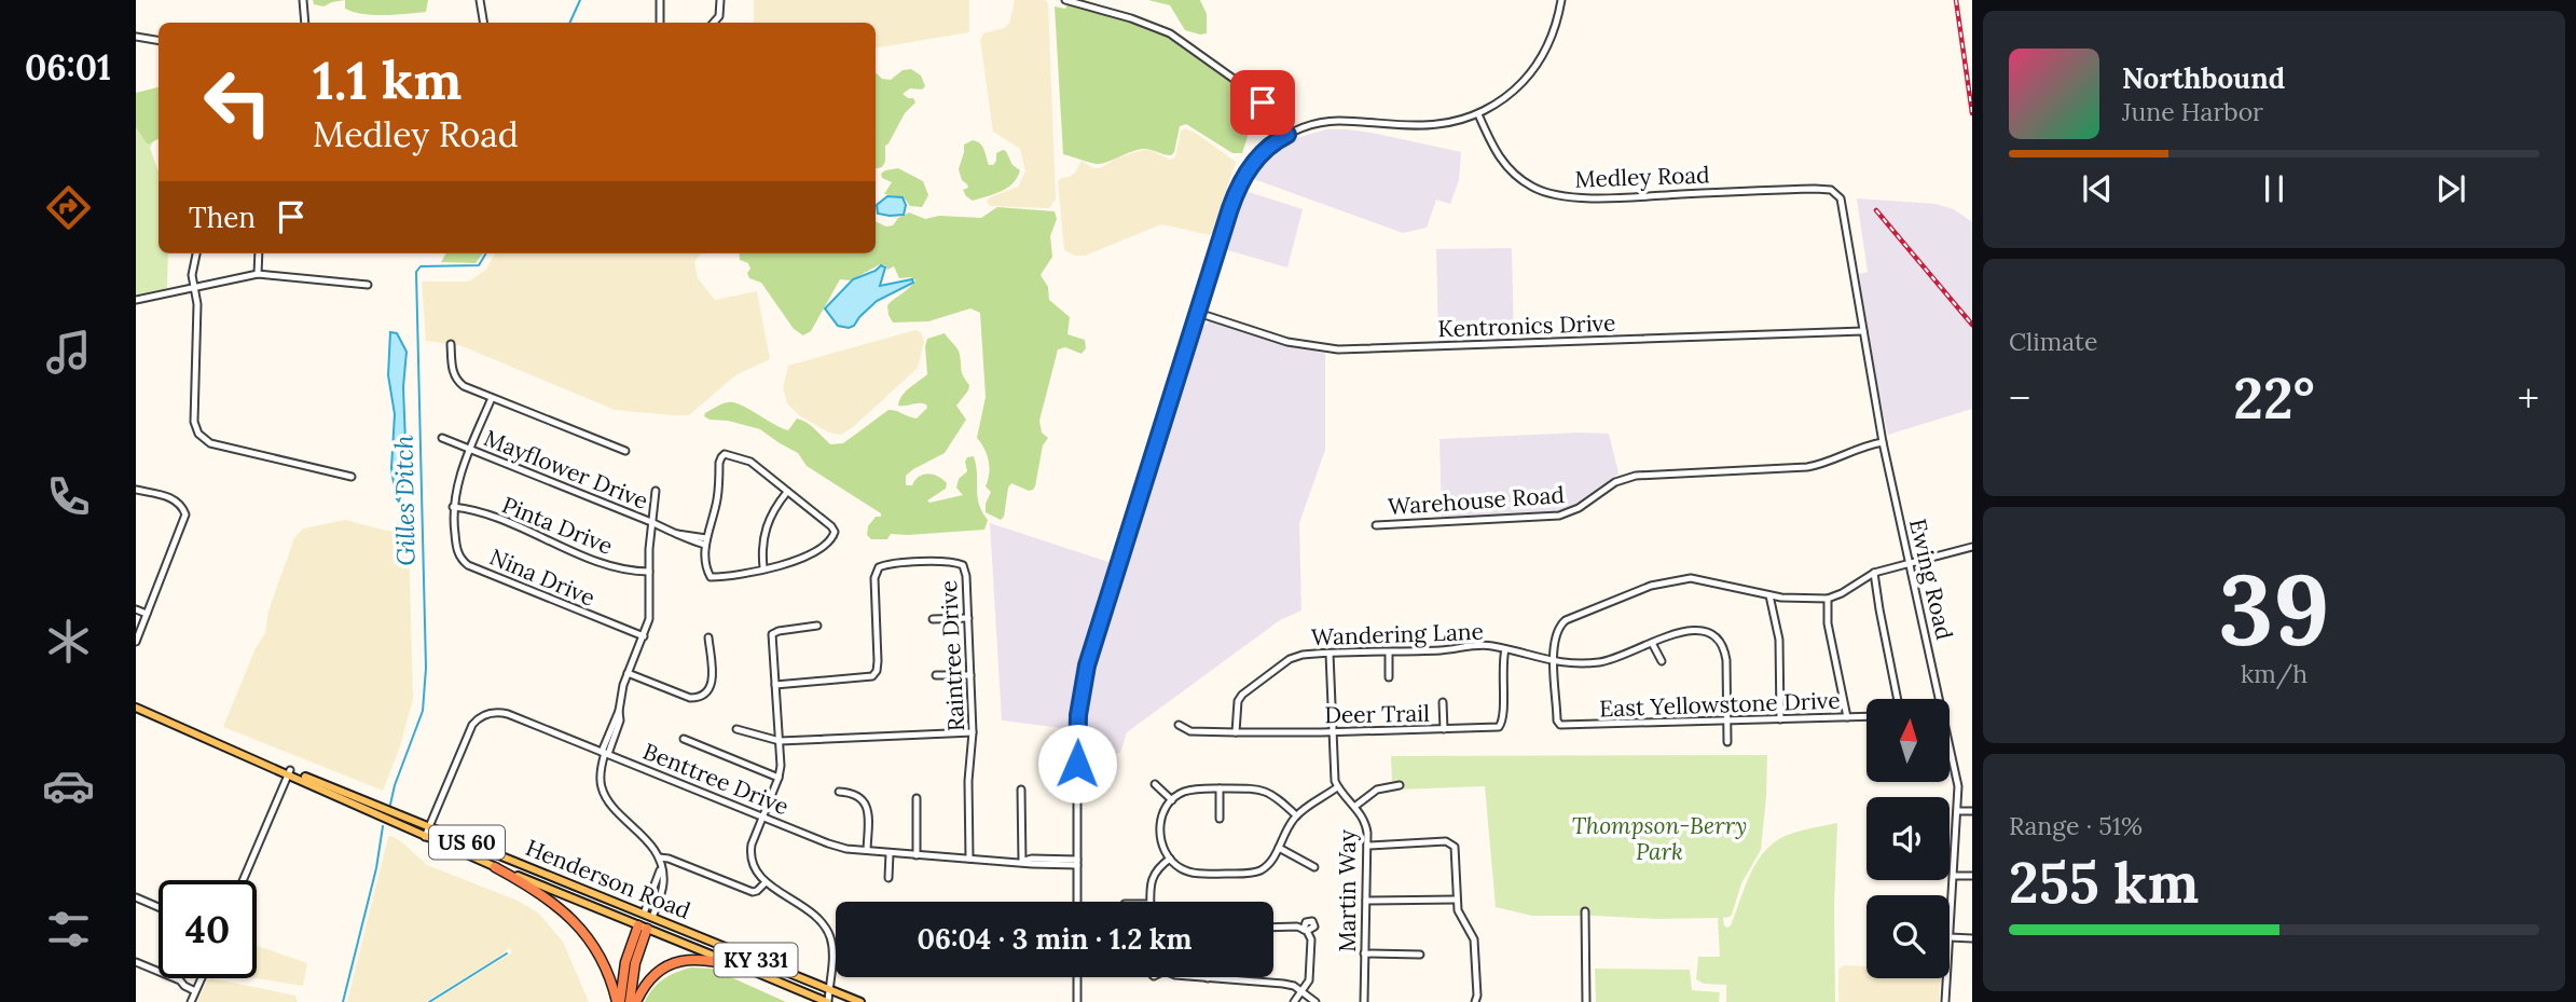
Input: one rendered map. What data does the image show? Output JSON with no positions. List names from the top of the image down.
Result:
{
  "streets": {
    "highway": ["US 60"],
    "main road": ["Henderson Road", "KY 331"],
    "street": [
      "Medley Road",
      "Kentronics Drive",
      "Mayflower Drive",
      "Warehouse Road",
      "Pinta Drive",
      "Nina Drive",
      "Ewing Road",
      "Wandering Lane",
      "Raintree Drive",
      "East Yellowstone Drive",
      "Deer Trail",
      "Benttree Drive",
      "Martin Way"
    ]
  },
  "crossings": [
    ["Medley Road", "Ewing Road"],
    ["Kentronics Drive", "Ewing Road"],
    ["Mayflower Drive", "Nina Drive"],
    ["Warehouse Road", "Ewing Road"],
    ["Pinta Drive", "Nina Drive"],
    ["Wandering Lane", "East Yellowstone Drive"],
    ["Wandering Lane", "Deer Trail"],
    ["Raintree Drive", "Benttree Drive"],
    ["Benttree Drive", "Henderson Road"],
    ["US 60", "Henderson Road"]
  ],
  "water": ["Gilles Ditch"],
  "parks": ["Thompson-Berry Park"],
  "north": "top",
  "page": {
    "tabs": "06:01",
    "turn": ["1.1 km", "Medley Road"],
    "song": ["Northbound", "June Harbor"],
    "then": "Then",
    "tile": [
      "Climate",
      ["39", "km/h"],
      ["Range · 51%", "255 km"]
    ],
    "heat": ["−", "22°", "+"],
    "limit": "40",
    "trip": "06:04 · 3 min · 1.2 km"
  }
}
